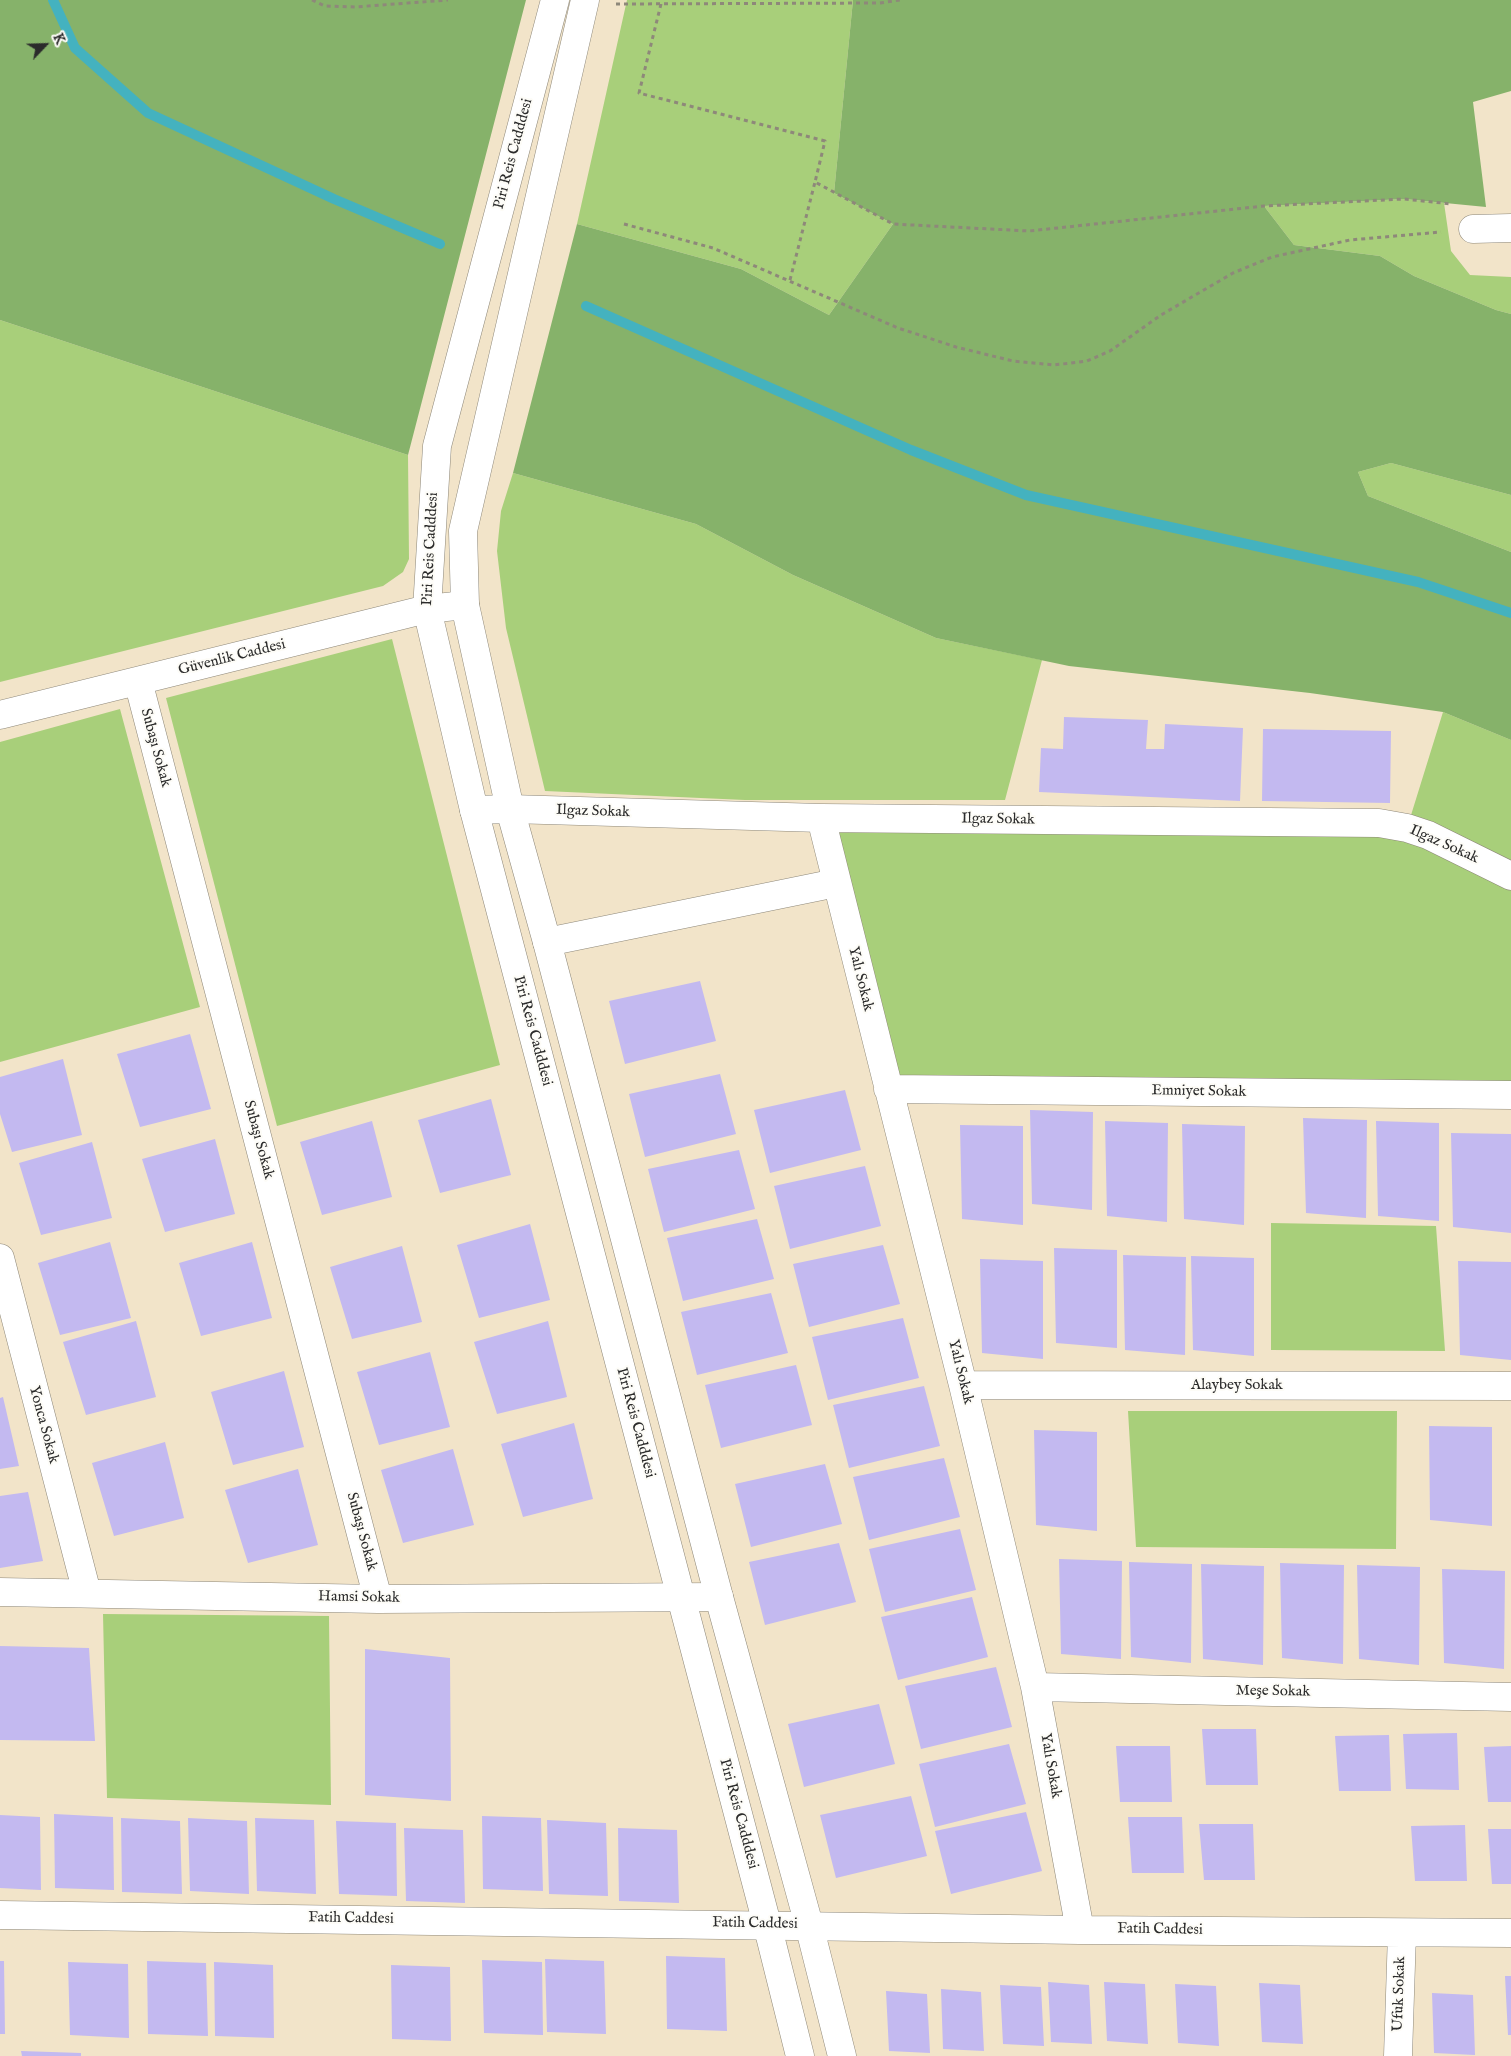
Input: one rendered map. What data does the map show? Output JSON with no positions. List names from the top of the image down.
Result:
{
  "streets": {
    "street": [
      "Piri Reis Cadddesi",
      "Güvenlik Caddesi",
      "Subaşı Sokak",
      "Ilgaz Sokak",
      "Yalı Sokak",
      "Emniyet Sokak",
      "Alaybey Sokak",
      "Yonca Sokak",
      "Hamsi Sokak",
      "Meşe Sokak",
      "Fatih Caddesi",
      "Ufuk Sokak"
    ]
  },
  "crossings": [
    ["Piri Reis Cadddesi", "Güvenlik Caddesi"],
    ["Piri Reis Cadddesi", "Ilgaz Sokak"],
    ["Piri Reis Cadddesi", "Hamsi Sokak"],
    ["Piri Reis Cadddesi", "Fatih Caddesi"],
    ["Güvenlik Caddesi", "Subaşı Sokak"],
    ["Subaşı Sokak", "Hamsi Sokak"],
    ["Ilgaz Sokak", "Yalı Sokak"],
    ["Yalı Sokak", "Emniyet Sokak"],
    ["Yalı Sokak", "Alaybey Sokak"],
    ["Yalı Sokak", "Meşe Sokak"],
    ["Yalı Sokak", "Fatih Caddesi"],
    ["Yonca Sokak", "Hamsi Sokak"],
    ["Fatih Caddesi", "Ufuk Sokak"]
  ],
  "north": "top right"
}
